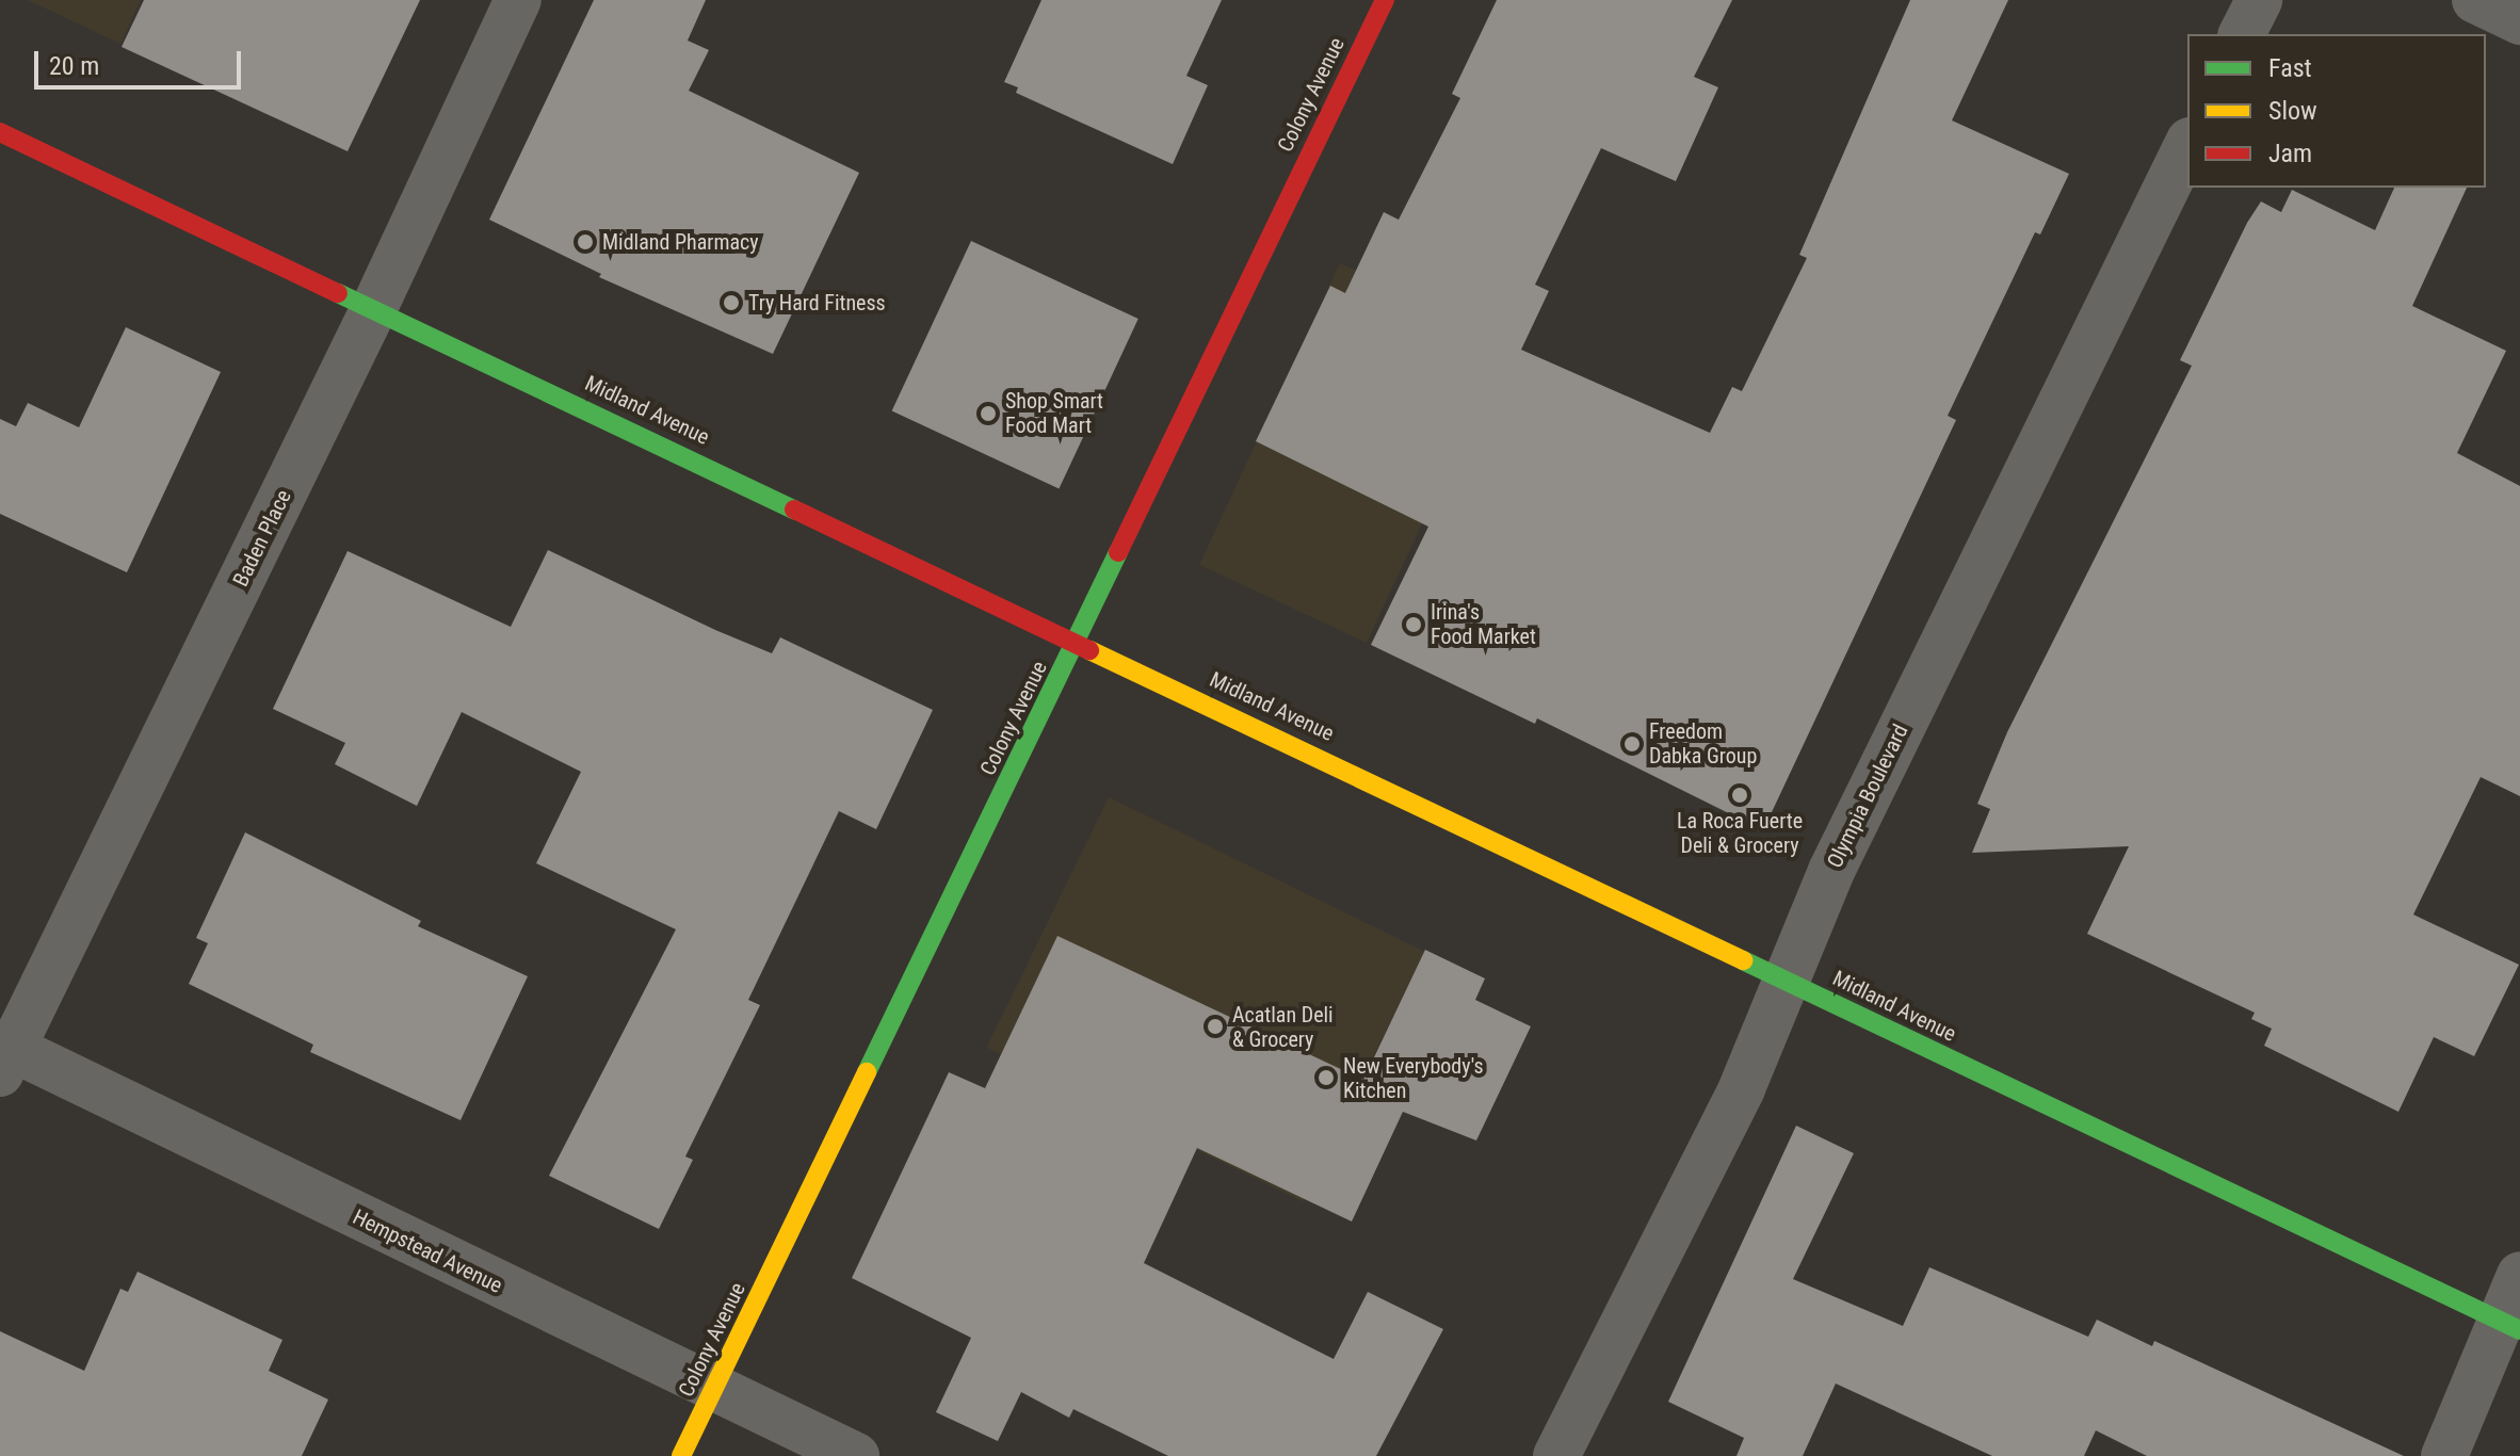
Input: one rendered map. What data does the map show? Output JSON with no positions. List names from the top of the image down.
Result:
{
  "streets": {
    "main road": ["Colony Avenue", "Midland Avenue"],
    "street": ["Baden Place", "Olympia Boulevard", "Hempstead Avenue"]
  },
  "crossings": [
    ["Colony Avenue", "Midland Avenue"],
    ["Colony Avenue", "Hempstead Avenue"],
    ["Midland Avenue", "Baden Place"],
    ["Midland Avenue", "Olympia Boulevard"],
    ["Baden Place", "Hempstead Avenue"]
  ],
  "places": [
    "Midland Pharmacy",
    "Try Hard Fitness",
    "Shop Smart Food Mart",
    "Irina's Food Market",
    "Freedom Dabka Group",
    "La Roca Fuerte Deli & Grocery",
    "Acatlan Deli & Grocery",
    "New Everybody's Kitchen"
  ],
  "legend": ["Fast", "Slow", "Jam"],
  "scale_bar": "20 m"
}
